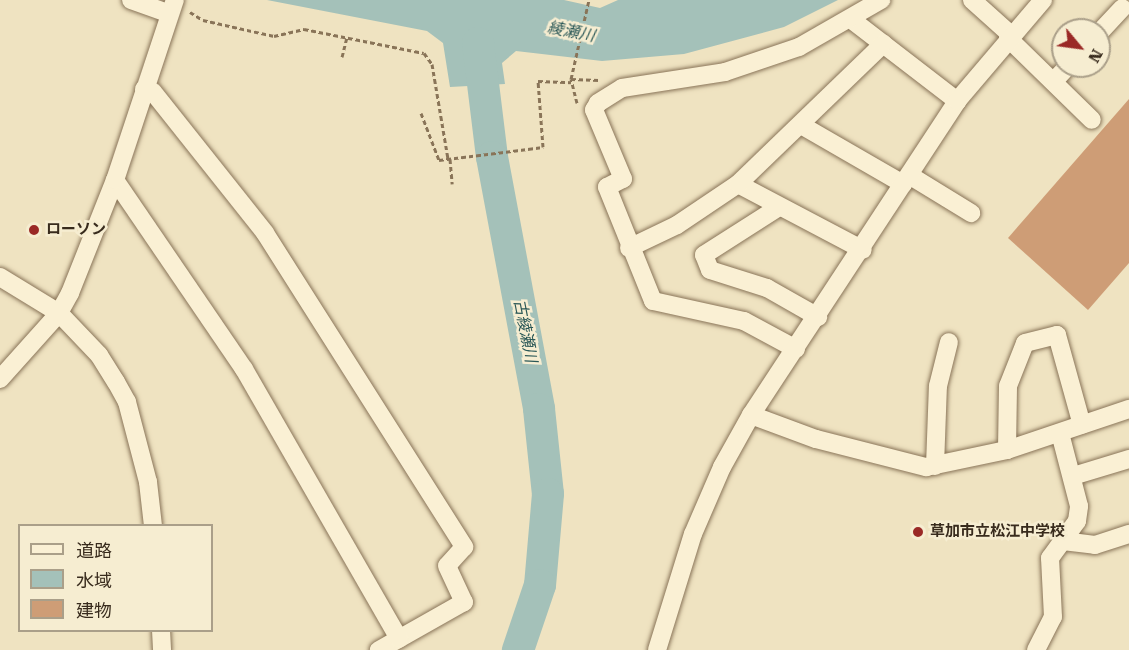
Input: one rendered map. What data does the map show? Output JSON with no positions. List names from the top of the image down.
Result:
{
  "water": ["綾瀬川", "古綾瀬川"],
  "places": ["ローソン", "草加市立松江中学校"],
  "legend": ["道路", "水域", "建物"],
  "north": "bottom right"
}
